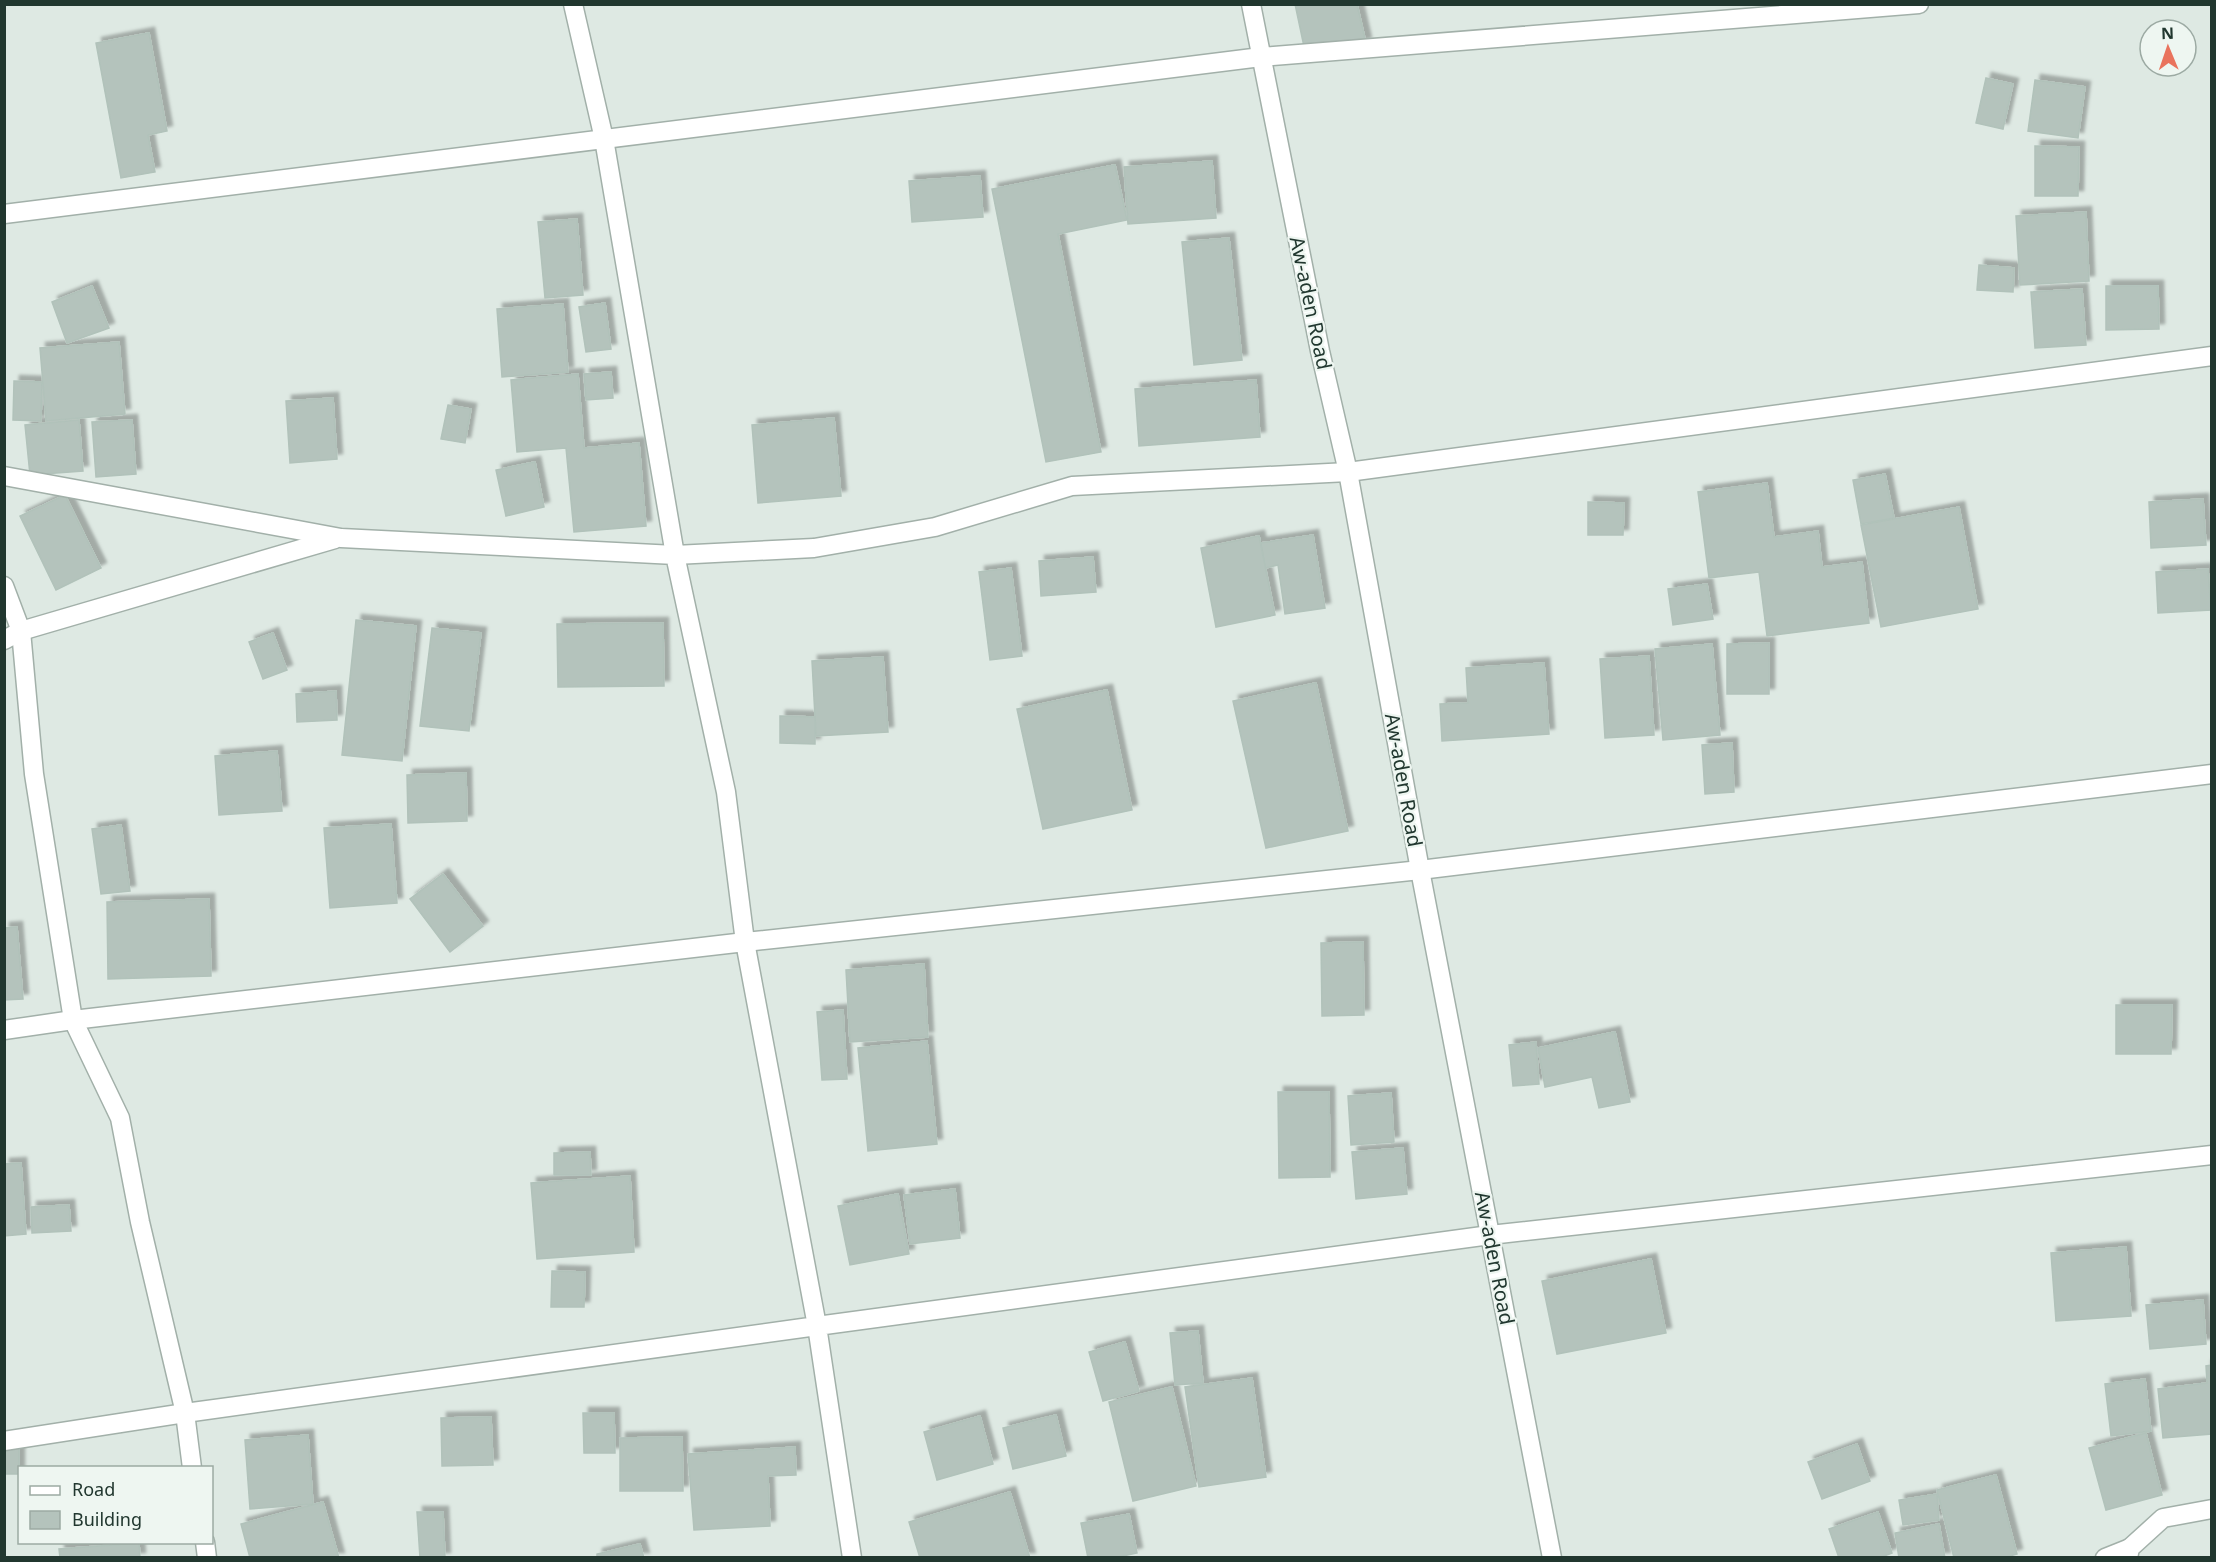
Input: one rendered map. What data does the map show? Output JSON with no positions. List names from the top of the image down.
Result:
{
  "streets": {
    "street": ["Aw-aden Road"]
  },
  "legend": ["Road", "Building"],
  "north": "top"
}
